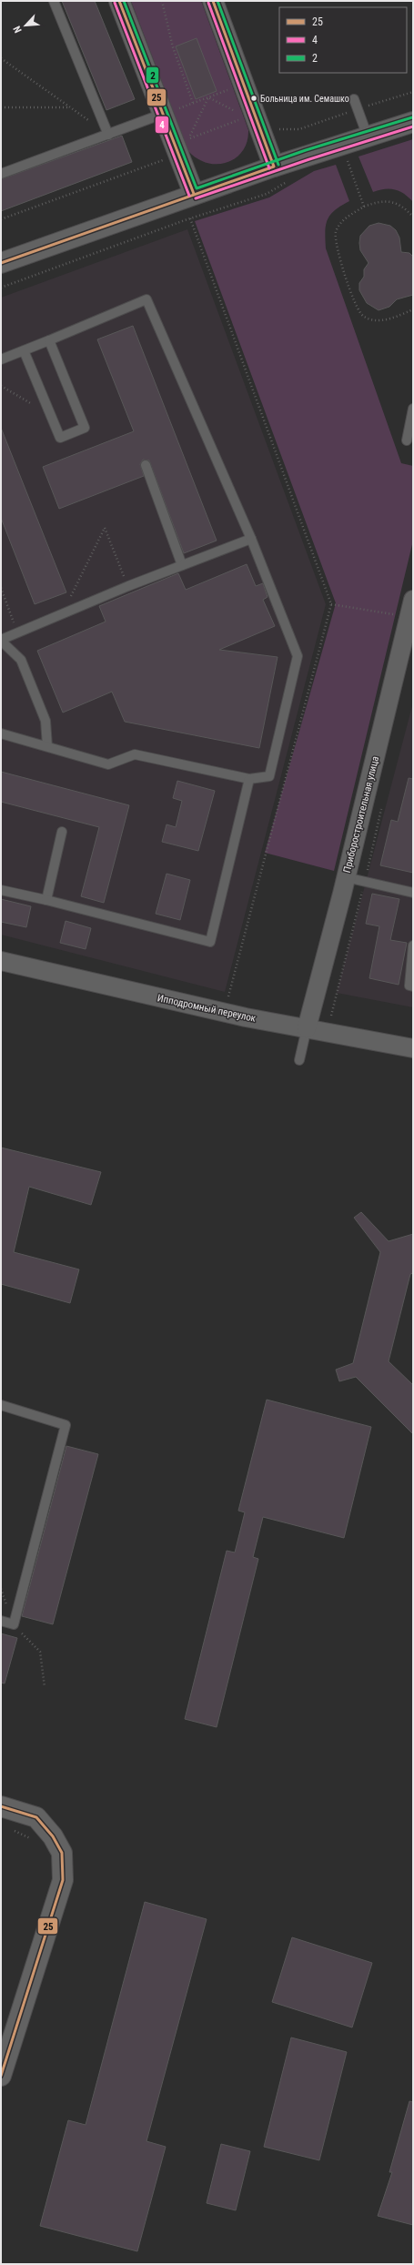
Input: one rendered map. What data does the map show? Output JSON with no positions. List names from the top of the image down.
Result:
{
  "streets": {
    "street": ["Приборостроительная улица", "Ипподромный переулок"]
  },
  "crossings": [
    ["Приборостроительная улица", "Ипподромный переулок"]
  ],
  "places": ["Больница им. Семашко"],
  "lines": ["transit line 25", "transit line 2", "transit line 4"],
  "legend": ["25", "4", "2"],
  "north": "bottom left"
}
